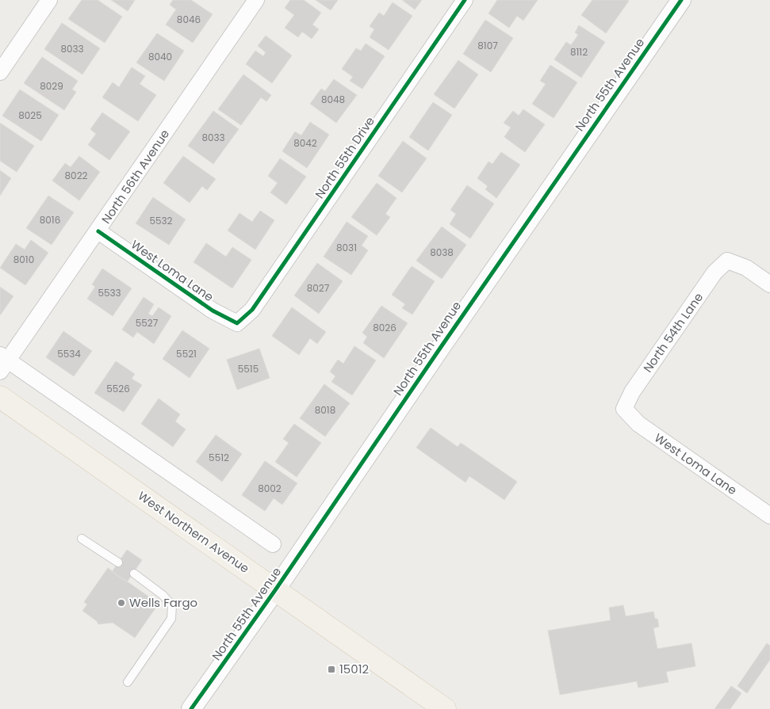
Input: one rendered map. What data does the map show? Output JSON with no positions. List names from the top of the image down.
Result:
{
  "streets": {
    "main road": ["West Northern Avenue"],
    "street": [
      "North 55th Avenue",
      "North 55th Drive",
      "North 56th Avenue",
      "West Loma Lane",
      "North 54th Lane"
    ]
  },
  "crossings": [
    ["North 55th Avenue", "West Northern Avenue"],
    ["North 55th Drive", "West Loma Lane"],
    ["North 56th Avenue", "West Loma Lane"],
    ["West Loma Lane", "North 54th Lane"]
  ],
  "places": {
    "other": ["Wells Fargo"],
    "transit": ["15012"]
  },
  "house_numbers": [
    "8046",
    "8107",
    "8033",
    "8112",
    "8040",
    "8029",
    "8048",
    "8025",
    "8033",
    "8042",
    "8022",
    "8016",
    "5532",
    "8031",
    "8038",
    "8010",
    "8027",
    "5533",
    "5527",
    "8026",
    "5534",
    "5521",
    "5515",
    "5526",
    "8018",
    "5512",
    "8002"
  ]
}
